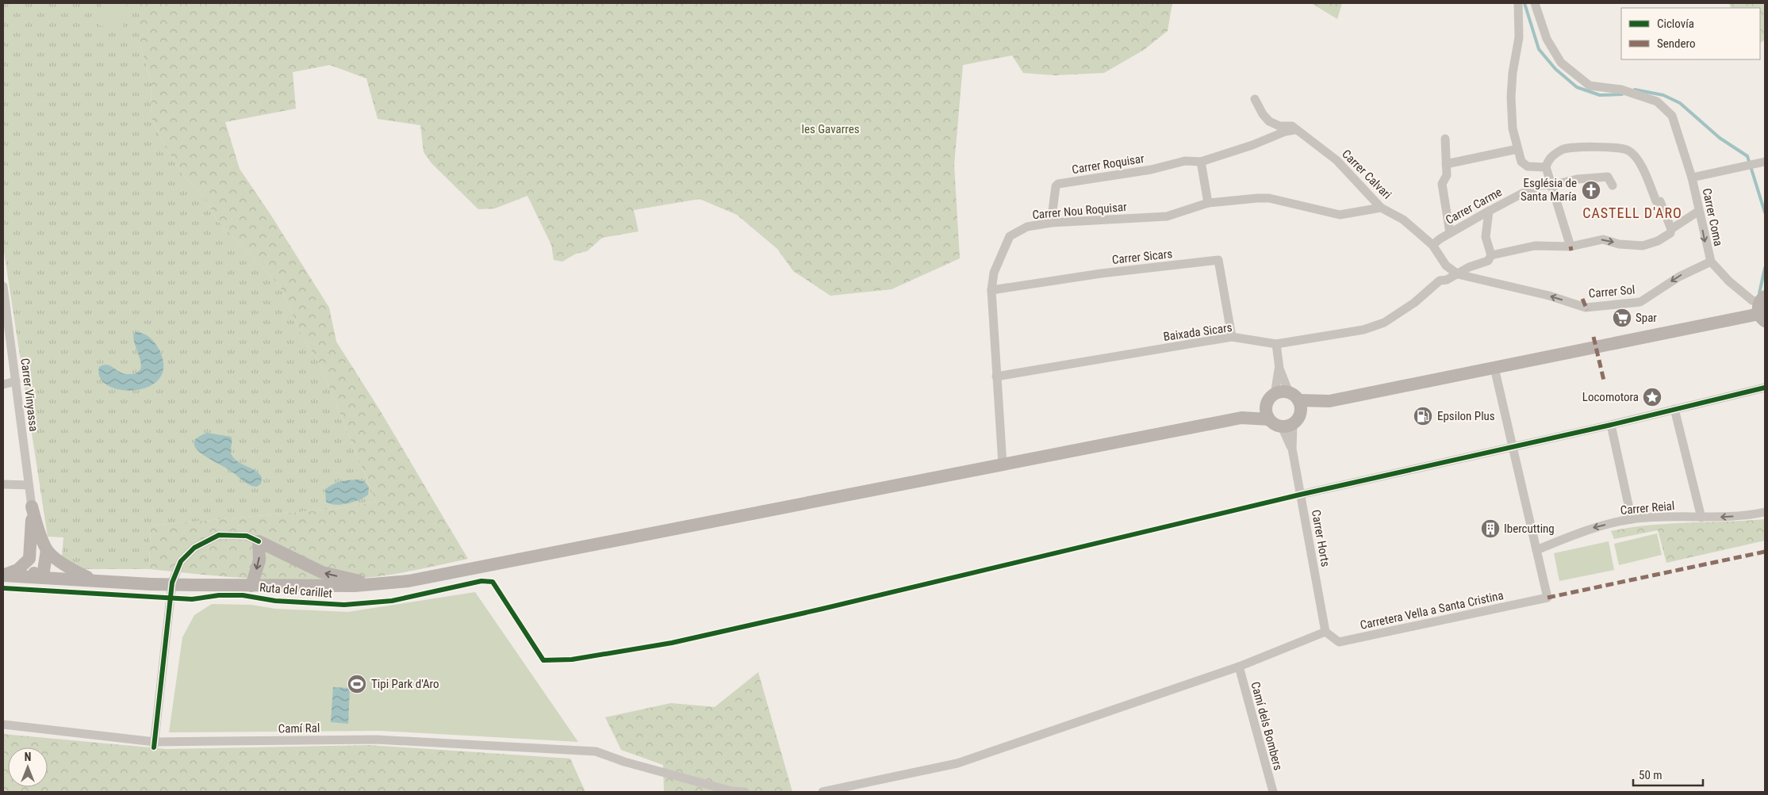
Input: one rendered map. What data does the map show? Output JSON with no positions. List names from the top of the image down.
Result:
{
  "streets": {
    "street": [
      "Carrer Roquisar",
      "Carrer Calvari",
      "Carrer Carme",
      "Carrer Nou Roquisar",
      "Carrer Coma",
      "Carrer Sicars",
      "Carrer Sol",
      "Baixada Sicars",
      "Carrer Vinyassa",
      "Carrer Reial",
      "Carrer Horts",
      "Carretera Vella a Santa Cristina",
      "Camí dels Bombers",
      "Camí Ral"
    ],
    "cycle path": ["Ruta del carillet"]
  },
  "crossings": [
    ["Carrer Roquisar", "Carrer Calvari"],
    ["Carrer Roquisar", "Carrer Nou Roquisar"],
    ["Carrer Calvari", "Carrer Carme"],
    ["Carrer Calvari", "Carrer Nou Roquisar"],
    ["Carrer Calvari", "Carrer Sol"],
    ["Carrer Nou Roquisar", "Carrer Sicars"],
    ["Carrer Nou Roquisar", "Baixada Sicars"],
    ["Carrer Coma", "Carrer Sol"],
    ["Carrer Sicars", "Baixada Sicars"],
    ["Carrer Sol", "Baixada Sicars"],
    ["Carrer Reial", "Carretera Vella a Santa Cristina"],
    ["Carrer Horts", "Carretera Vella a Santa Cristina"]
  ],
  "one_way": ["Carrer Reial"],
  "districts": ["CASTELL D'ARO"],
  "parks": ["les Gavarres"],
  "places": {
    "church": ["Església de Santa María"],
    "supermarket": ["Spar"],
    "place": ["Locomotora"],
    "fuel station": ["Epsilon Plus"],
    "building": ["Ibercutting"],
    "sports": ["Tipi Park d'Aro"]
  },
  "legend": ["Ciclovía", "Sendero"],
  "scale_bar": "50 m",
  "north": "top"
}
